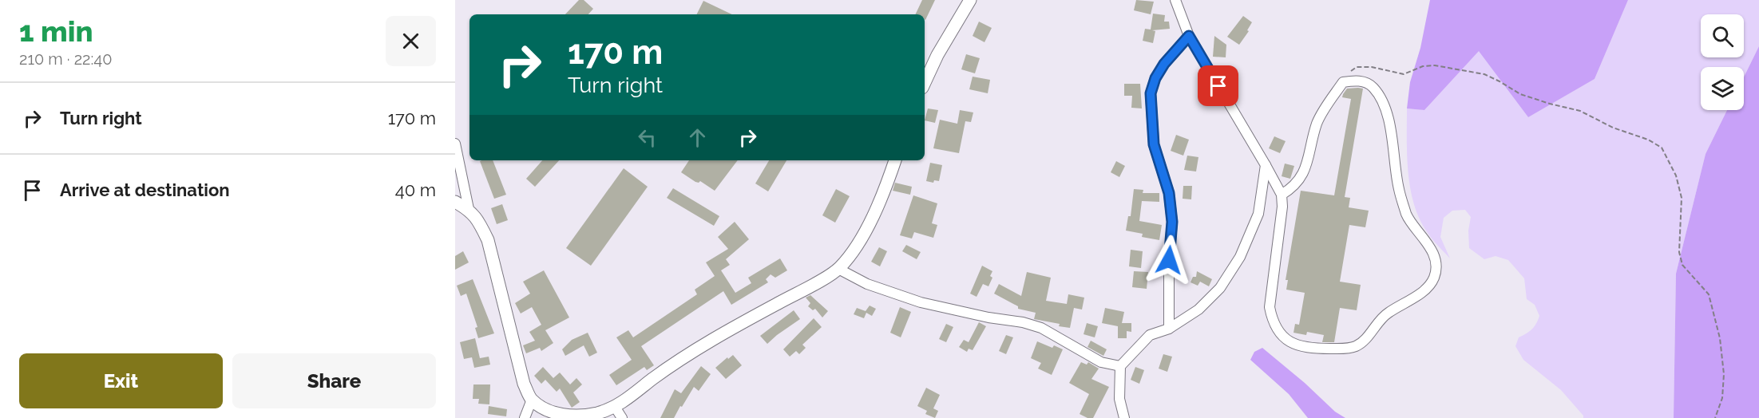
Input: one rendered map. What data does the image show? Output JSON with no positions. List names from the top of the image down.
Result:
{
  "page": {
    "heading": ["1 min", "210 m · 22:40"],
    "turn": ["170 m", "Turn right"],
    "list": [
      {
        "name": "Turn right",
        "value": "170 m"
      },
      {
        "name": "Arrive at destination",
        "value": "40 m"
      }
    ],
    "buttons": ["Exit", "Share"]
  }
}
